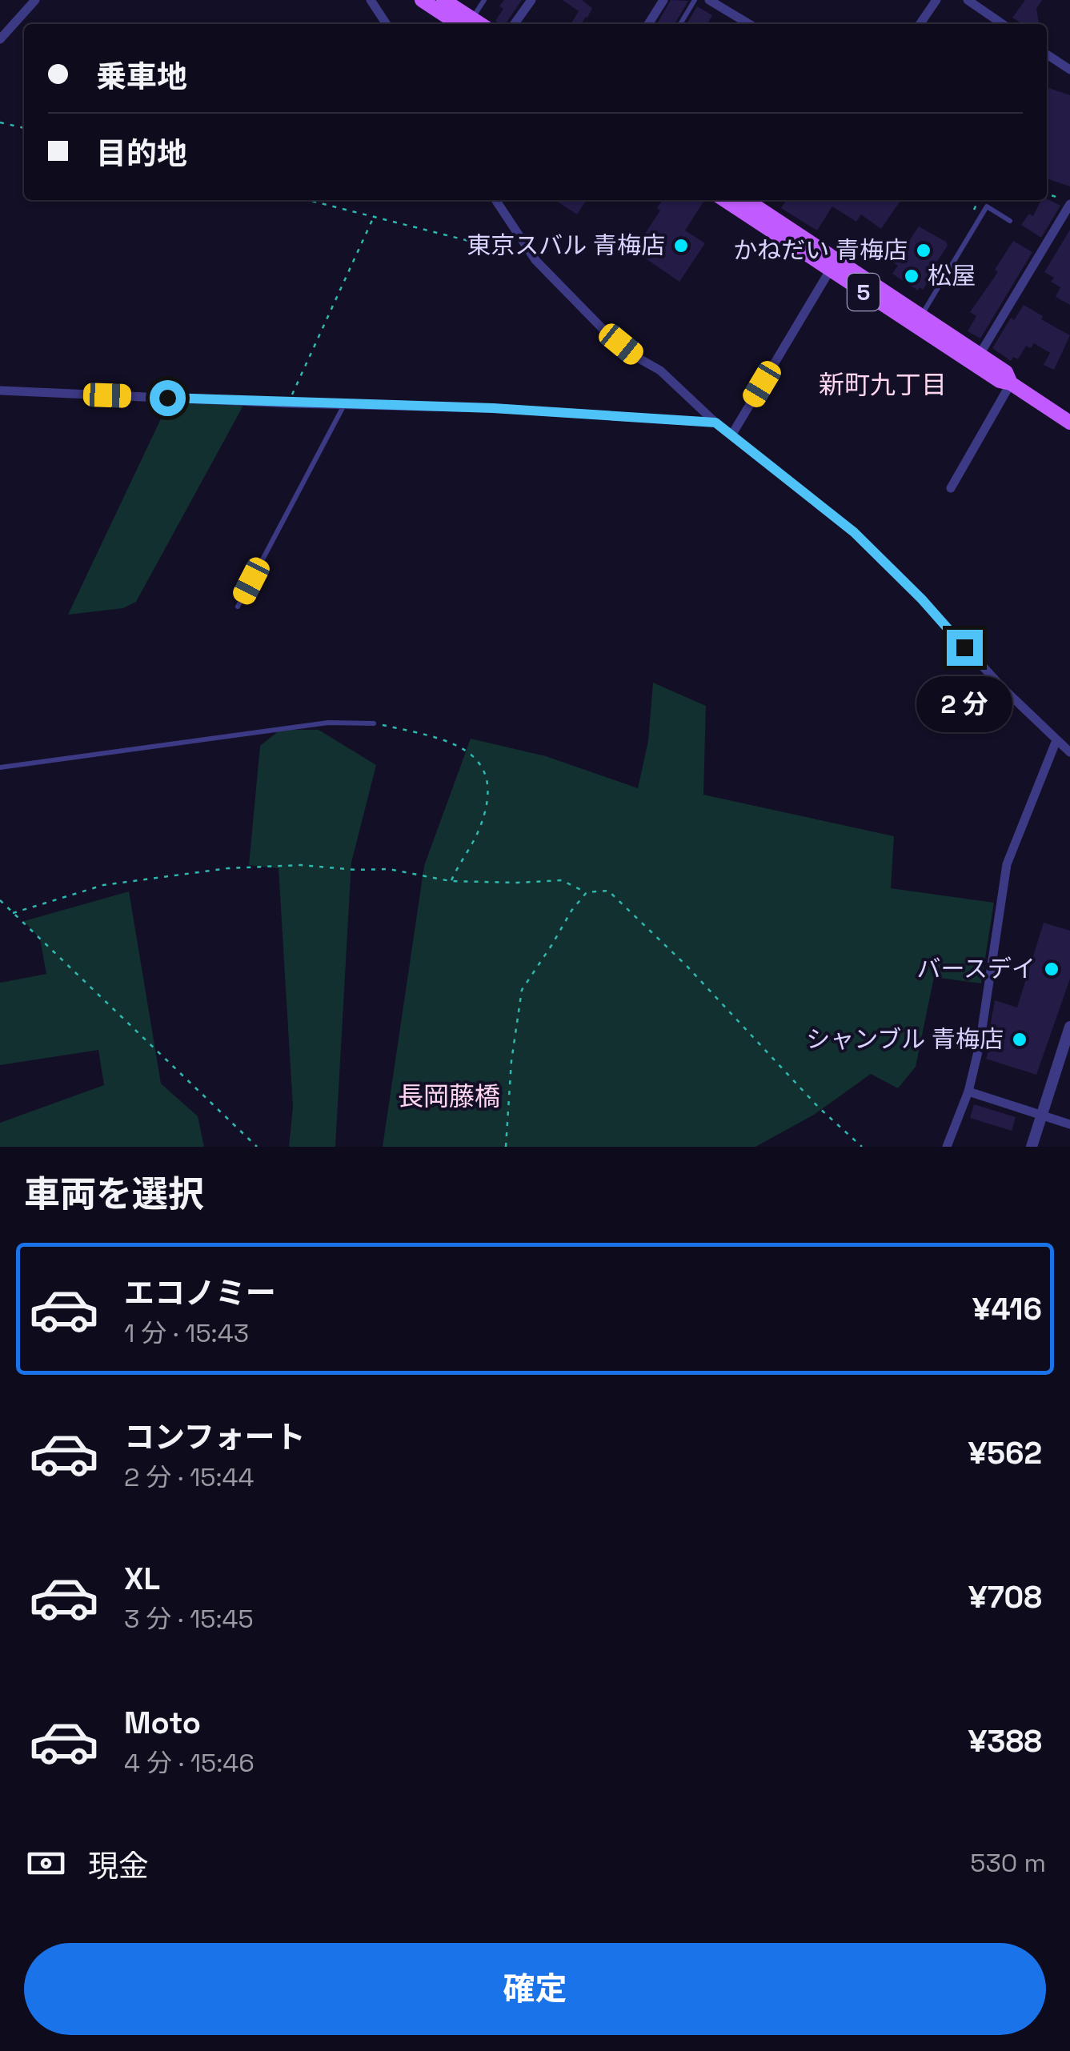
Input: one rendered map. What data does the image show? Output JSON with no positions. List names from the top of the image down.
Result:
{
  "streets": {
    "main road": ["5"]
  },
  "districts": ["新町九丁目", "長岡藤橋"],
  "places": [
    "東京スバル 青梅店",
    "かねだい 青梅店",
    "松屋",
    "バースデイ",
    "シャンブル 青梅店"
  ],
  "page": {
    "banner": ["乗車地", "目的地"],
    "bubble": "2 分",
    "heading": "車両を選択",
    "list": [
      {
        "name": "エコノミー",
        "note": "1 分 · 15:43",
        "value": "¥416"
      },
      {
        "name": "コンフォート",
        "note": "2 分 · 15:44",
        "value": "¥562"
      },
      {
        "name": "XL",
        "note": "3 分 · 15:45",
        "value": "¥708"
      },
      {
        "name": "Moto",
        "note": "4 分 · 15:46",
        "value": "¥388"
      }
    ],
    "pay": ["現金", "530 m"],
    "buttons": "確定"
  }
}
